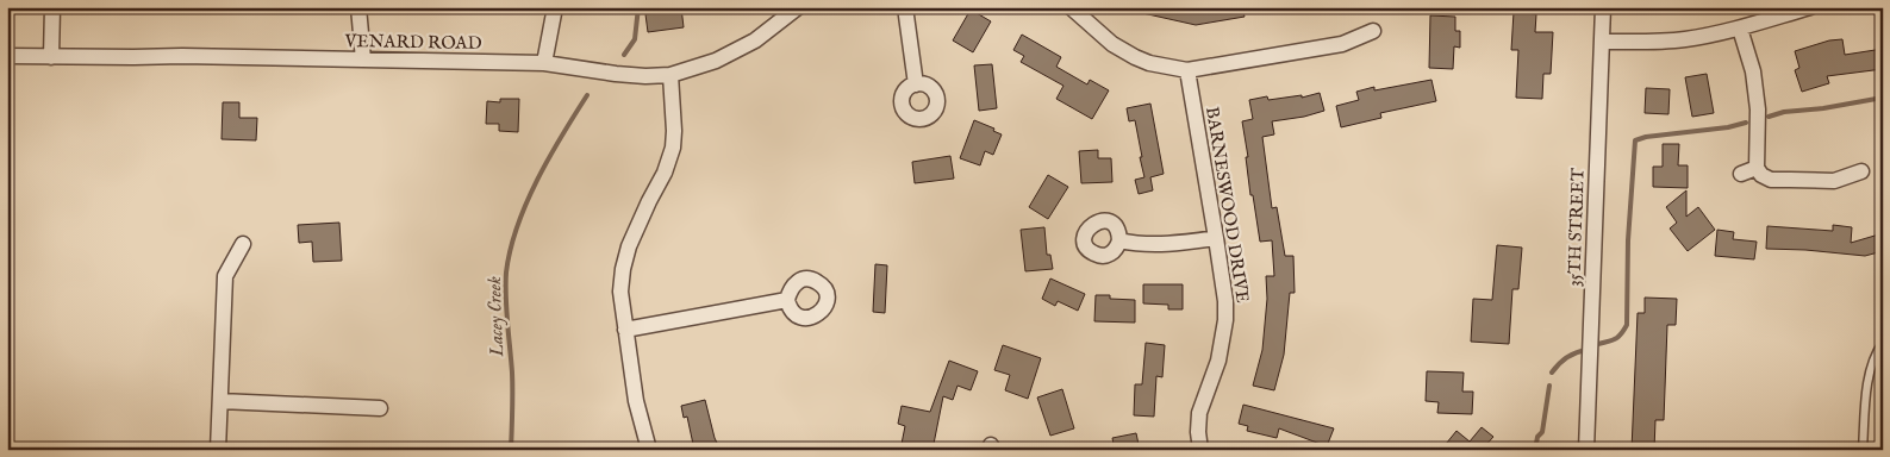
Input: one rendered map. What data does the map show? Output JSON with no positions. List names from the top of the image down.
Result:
{
  "streets": {
    "street": ["VENARD ROAD", "BARNESWOOD DRIVE", "35TH STREET"]
  },
  "water": ["Lacey Creek"]
}
